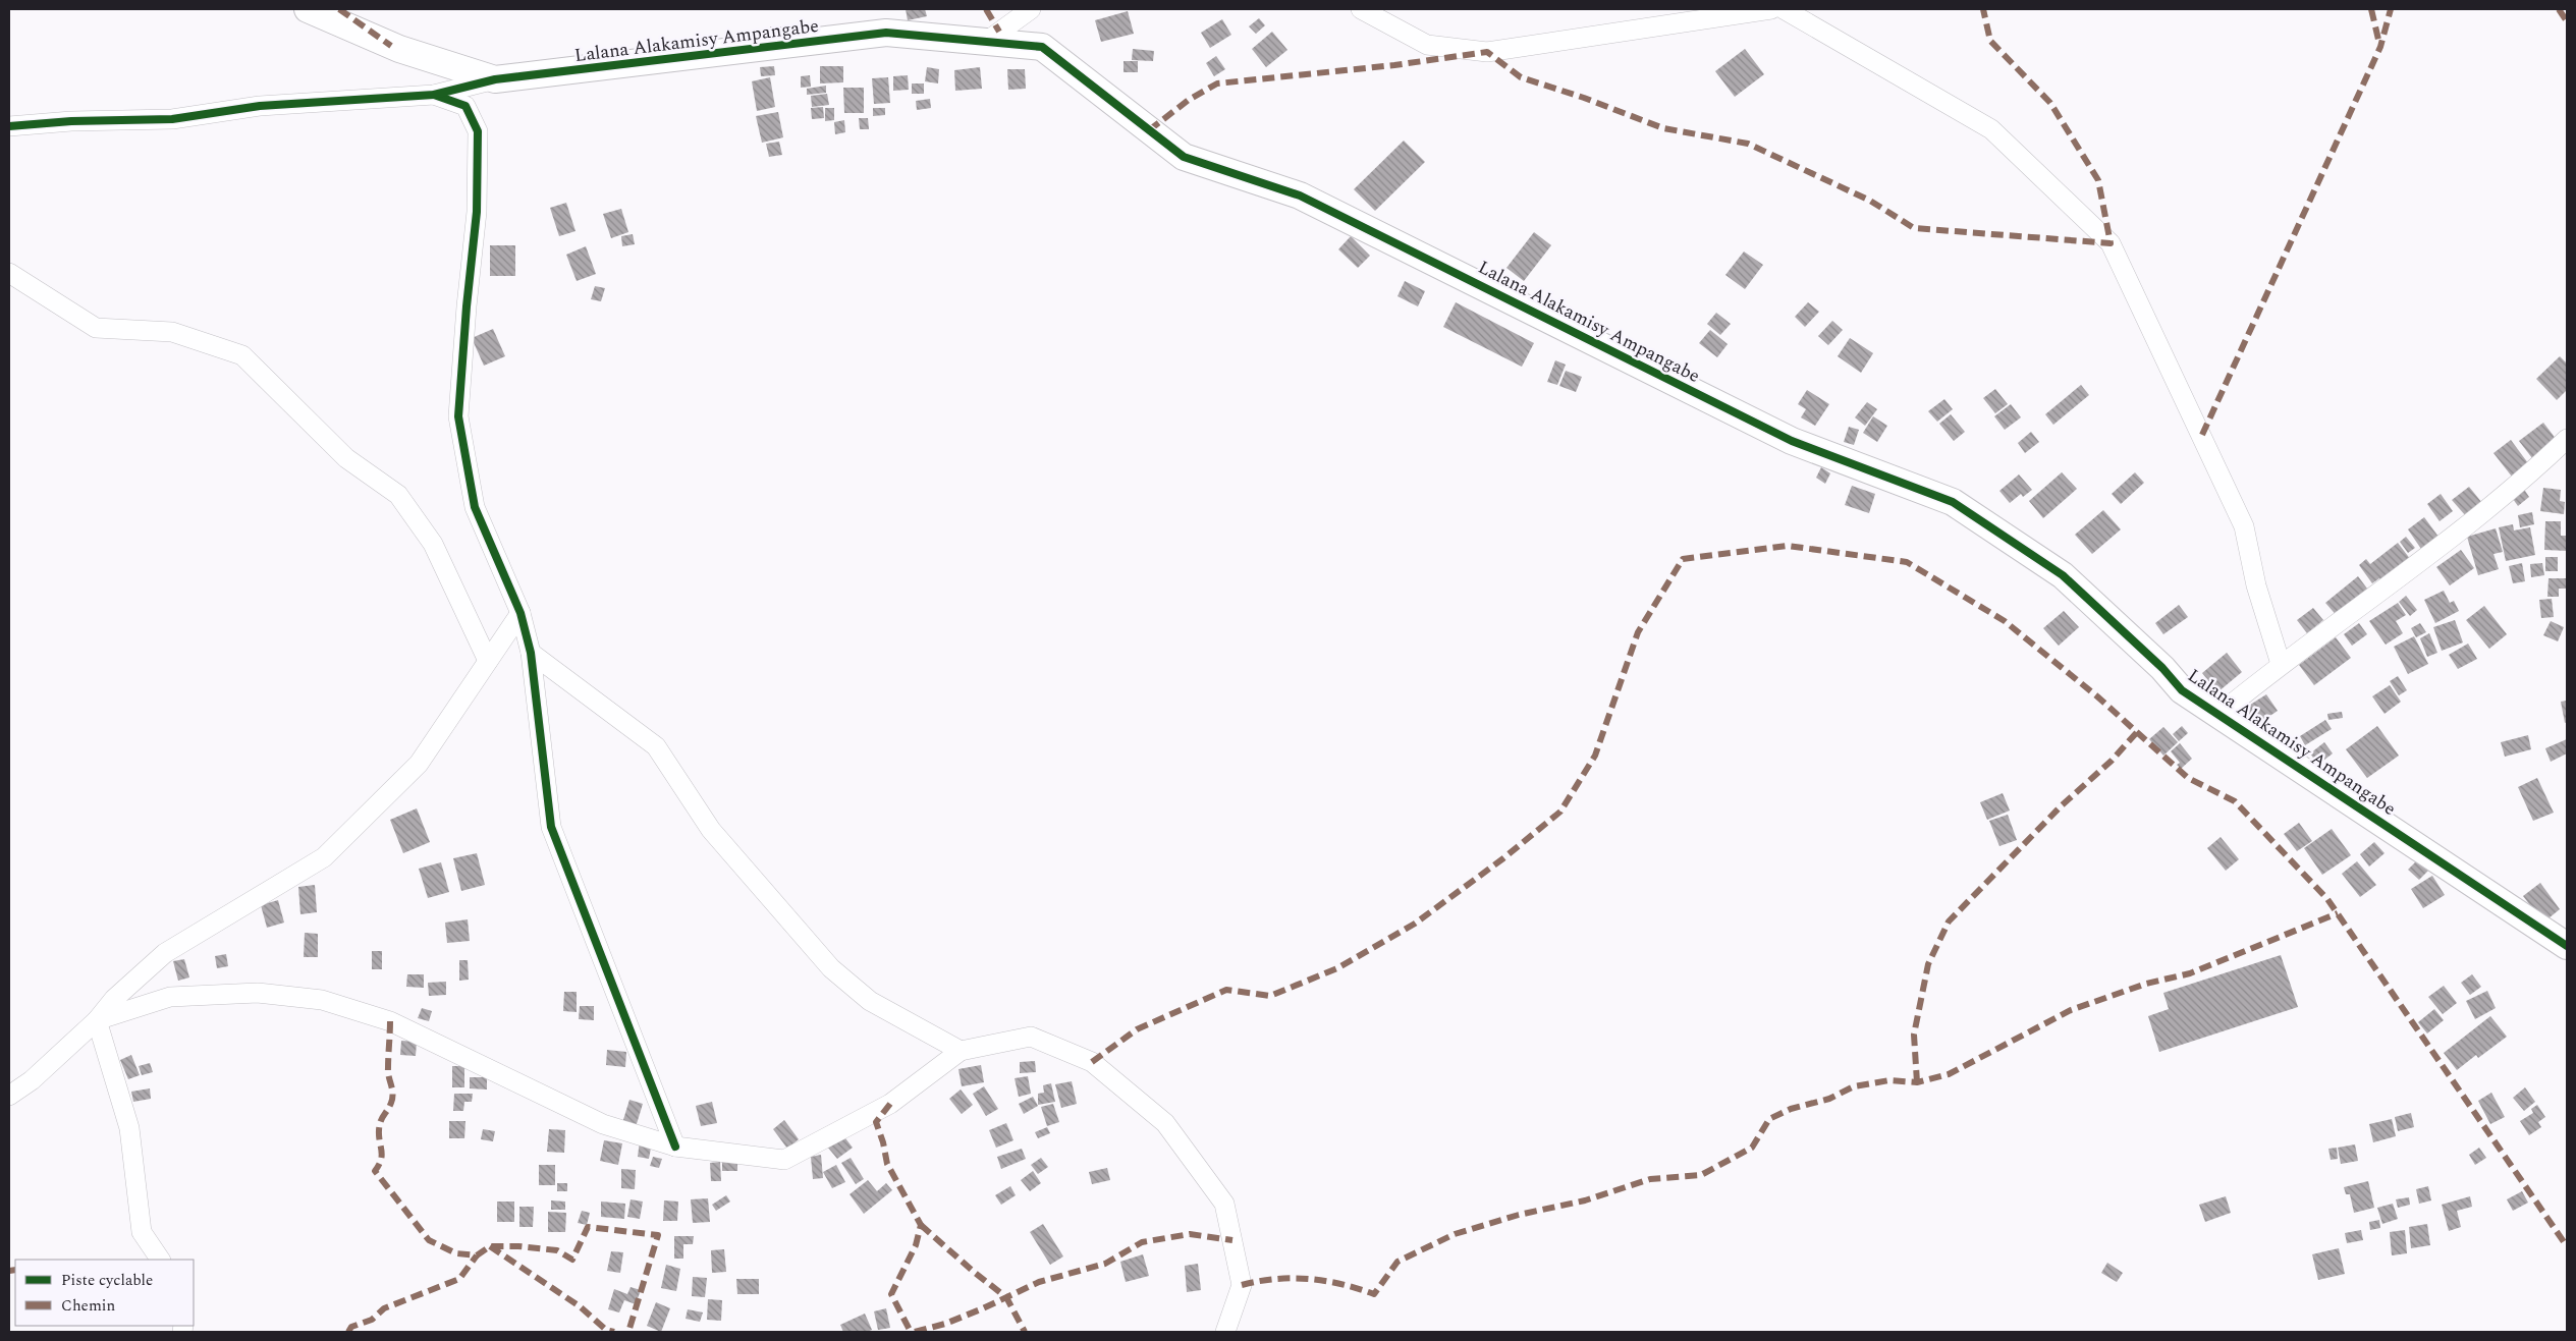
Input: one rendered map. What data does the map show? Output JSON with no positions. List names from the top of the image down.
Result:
{
  "streets": {
    "street": ["Lalana Alakamisy Ampangabe"]
  },
  "legend": ["Piste cyclable", "Chemin"]
}
